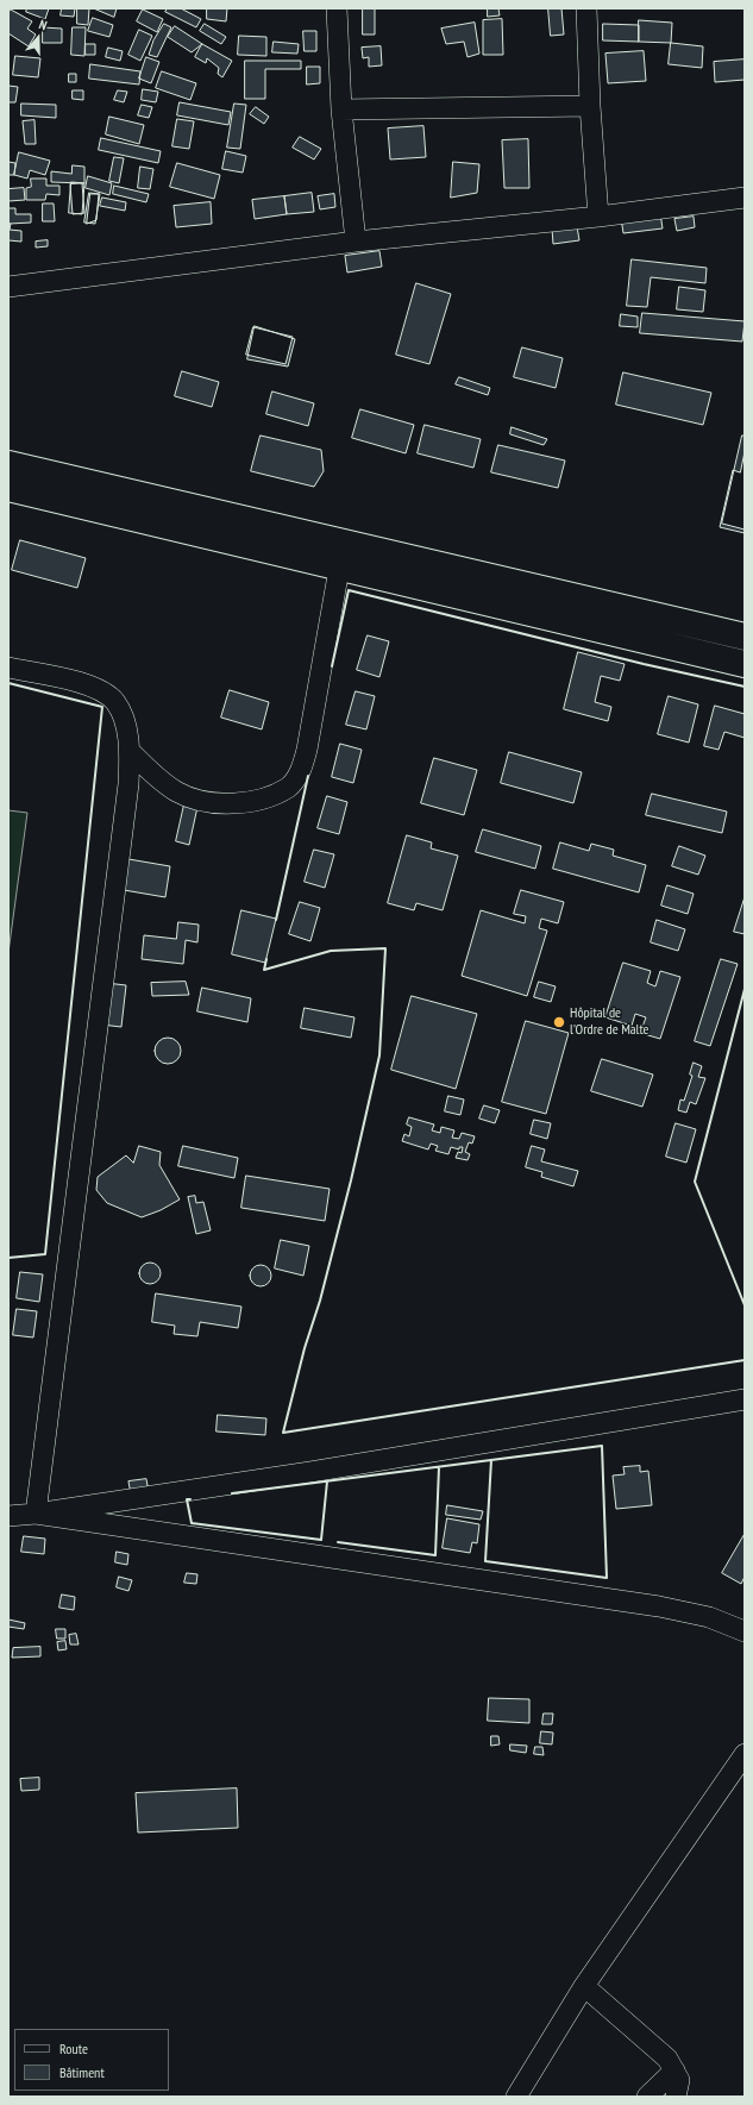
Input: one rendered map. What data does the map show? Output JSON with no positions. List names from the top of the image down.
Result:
{
  "places": ["Hôpital de l'Ordre de Malte"],
  "legend": ["Route", "Bâtiment"],
  "north": "top"
}
